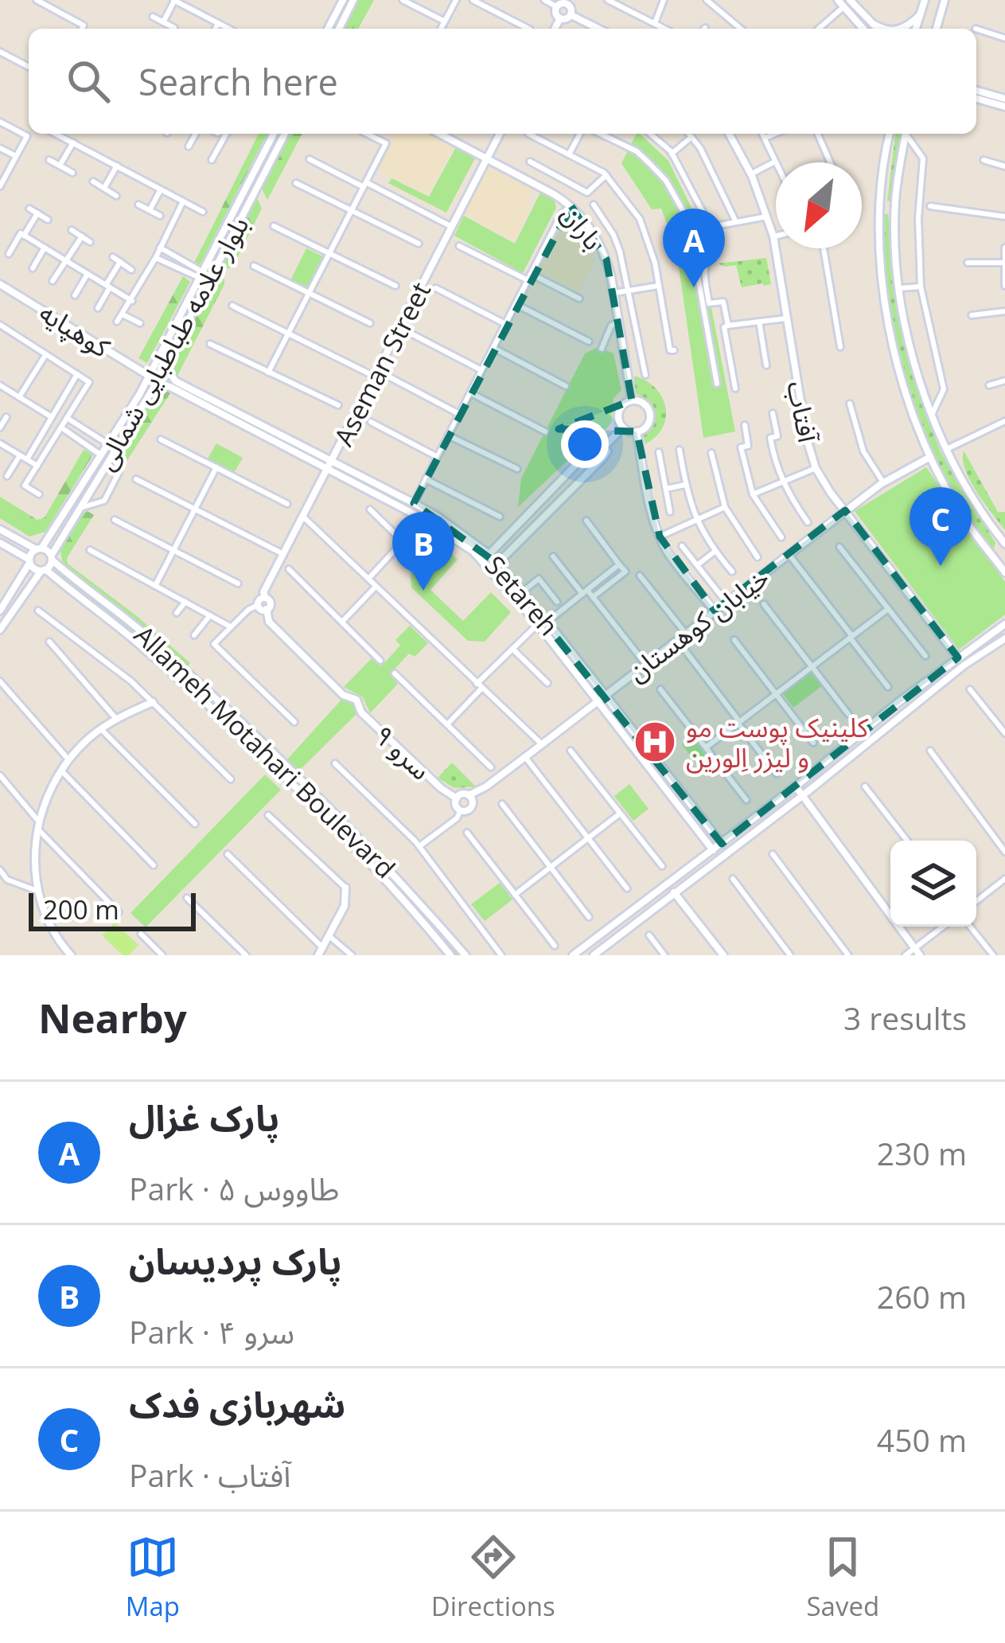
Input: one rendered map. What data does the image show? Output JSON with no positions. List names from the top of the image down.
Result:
{
  "streets": {
    "street": [
      "باران",
      "کوهپایه",
      "بلوار علامه طباطبایی شمالی",
      "Aseman Street",
      "آفتاب",
      "Setareh",
      "خیابان کوهستان",
      "Allameh Motahari Boulevard",
      "سرو ۹"
    ]
  },
  "crossings": [
    ["باران", "Aseman Street"],
    ["کوهپایه", "بلوار علامه طباطبایی شمالی"],
    ["بلوار علامه طباطبایی شمالی", "Setareh"],
    ["بلوار علامه طباطبایی شمالی", "Allameh Motahari Boulevard"],
    ["Aseman Street", "Setareh"],
    ["Aseman Street", "سرو ۹"],
    ["آفتاب", "خیابان کوهستان"],
    ["Setareh", "خیابان کوهستان"],
    ["خیابان کوهستان", "سرو ۹"]
  ],
  "places": {
    "hospital": ["کلینیک پوست مو و لیزر اِلورین"]
  },
  "scale_bar": "200 m",
  "north": "bottom left",
  "page": {
    "search": "Search here",
    "pins": ["A", "C", "B"],
    "scale": "200 m",
    "heading": ["Nearby", "3 results"],
    "list": [
      {
        "mark": "A",
        "name": "پارک غزال",
        "note": "Park · طاووس ۵",
        "value": "230 m"
      },
      {
        "mark": "B",
        "name": "پارک پردیسان",
        "note": "Park · سرو ۴",
        "value": "260 m"
      },
      {
        "mark": "C",
        "name": "شهربازی فدک",
        "note": "Park · آفتاب",
        "value": "450 m"
      }
    ],
    "nav": ["Map", "Directions", "Saved"]
  }
}
